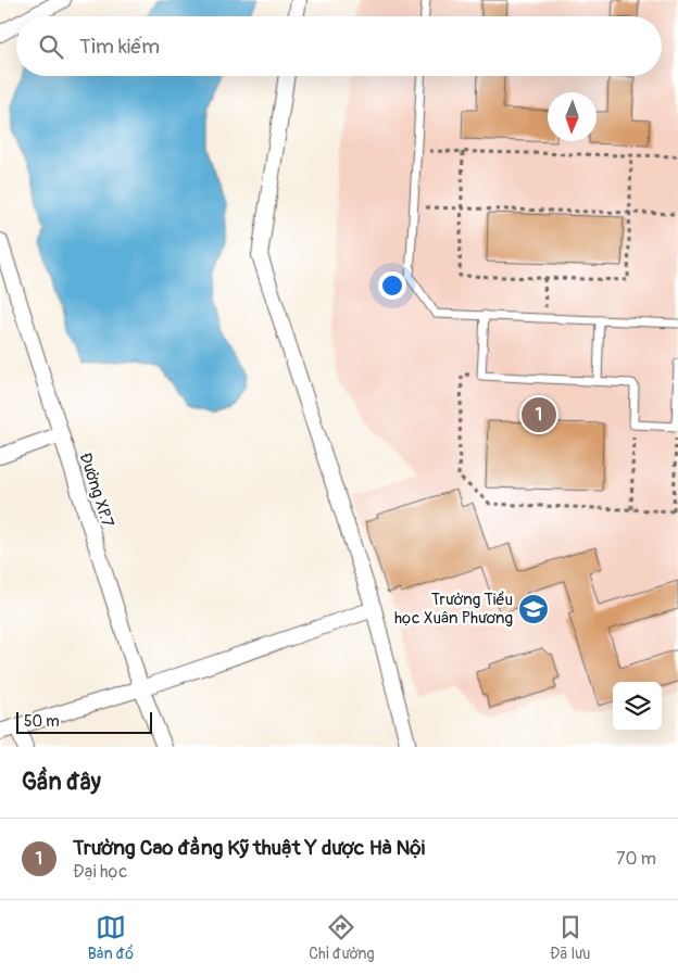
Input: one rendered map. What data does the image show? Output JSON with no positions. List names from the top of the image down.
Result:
{
  "streets": {
    "street": ["Đường XP.7"]
  },
  "places": {
    "school or university": ["Trường Tiểu học Xuân Phương"]
  },
  "scale_bar": "50 m",
  "north": "bottom",
  "page": {
    "search": "Tìm kiếm",
    "pins": "1",
    "scale": "50 m",
    "heading": "Gần đây",
    "list": [
      {
        "mark": "1",
        "name": "Trường Cao đẳng Kỹ thuật Y dược Hà Nội",
        "note": "Đại học",
        "value": "70 m"
      }
    ],
    "nav": ["Bản đồ", "Chỉ đường", "Đã lưu"]
  }
}
